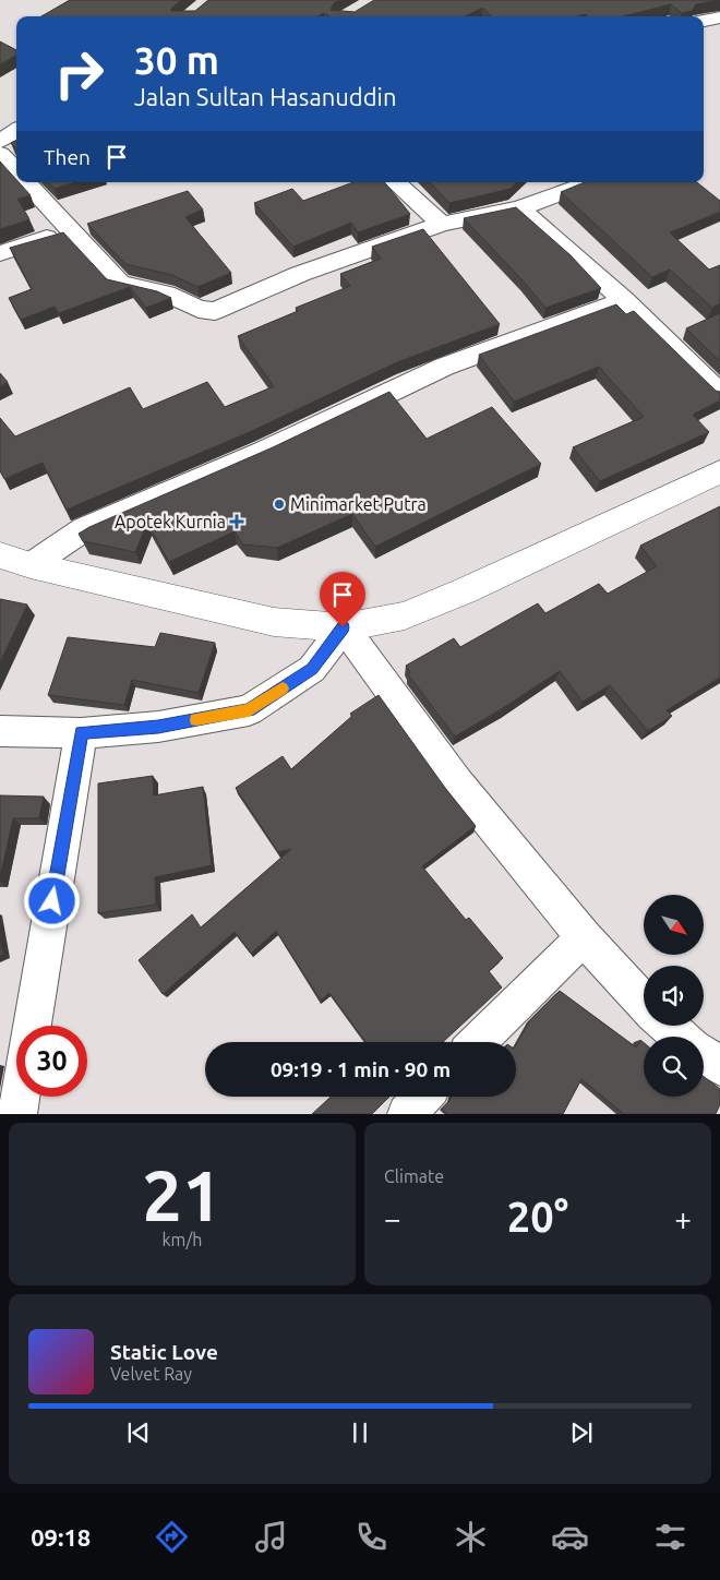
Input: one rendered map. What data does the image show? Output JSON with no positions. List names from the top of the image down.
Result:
{
  "places": {
    "other": ["Minimarket Putra"],
    "health": ["Apotek Kurnia"]
  },
  "north": "bottom right",
  "page": {
    "turn": ["30 m", "Jalan Sultan Hasanuddin"],
    "then": "Then",
    "limit": "30",
    "trip": "09:19 · 1 min · 90 m",
    "tile": [
      ["21", "km/h"],
      "Climate"
    ],
    "heat": ["−", "20°", "+"],
    "song": ["Static Love", "Velvet Ray"],
    "tabs": "09:18"
  }
}
